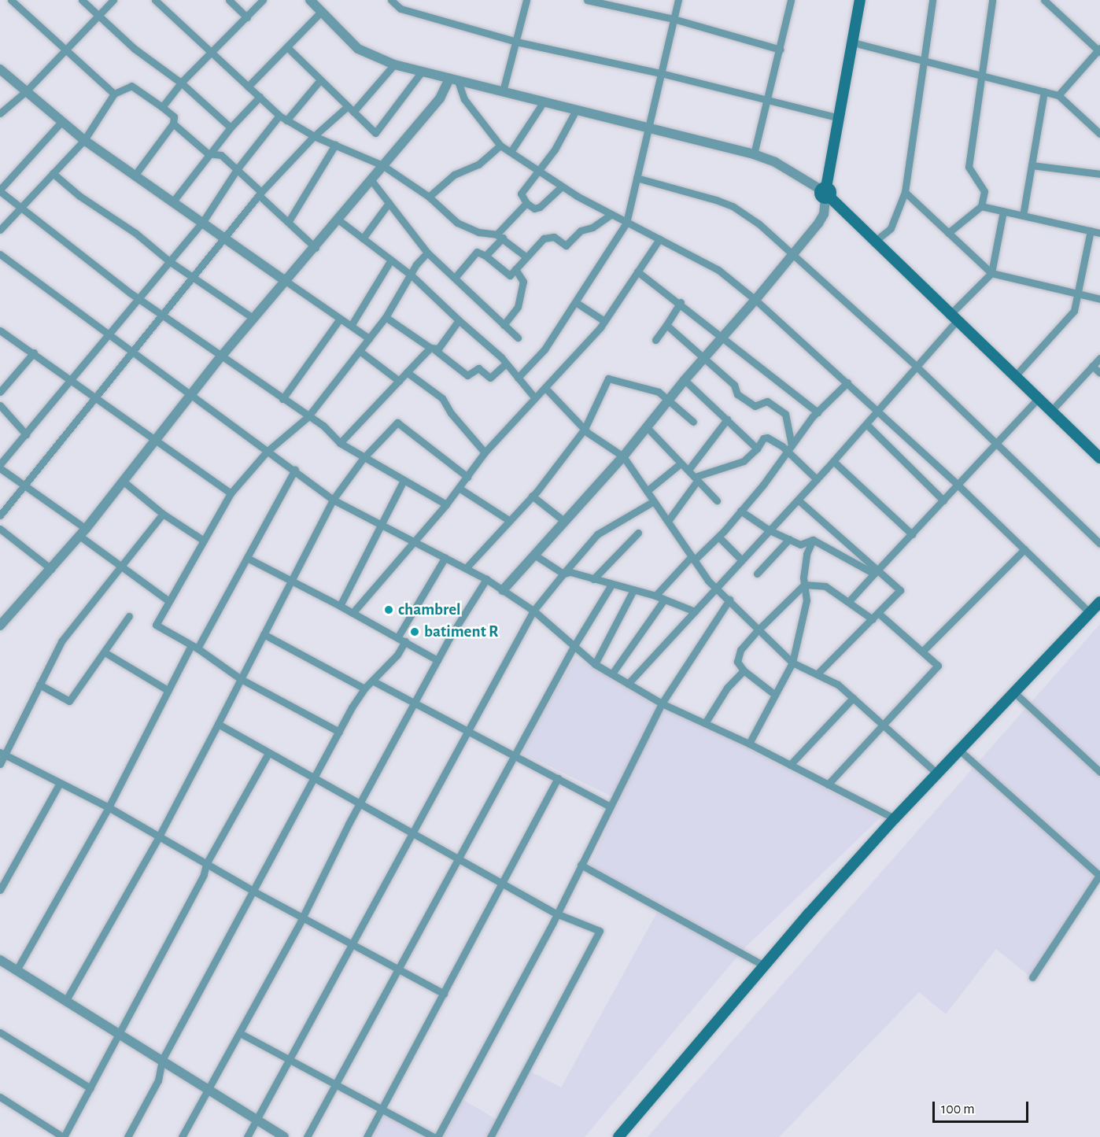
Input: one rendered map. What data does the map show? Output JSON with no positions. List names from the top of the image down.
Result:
{
  "places": ["chambrel", "batiment R"],
  "scale_bar": "100 m"
}
